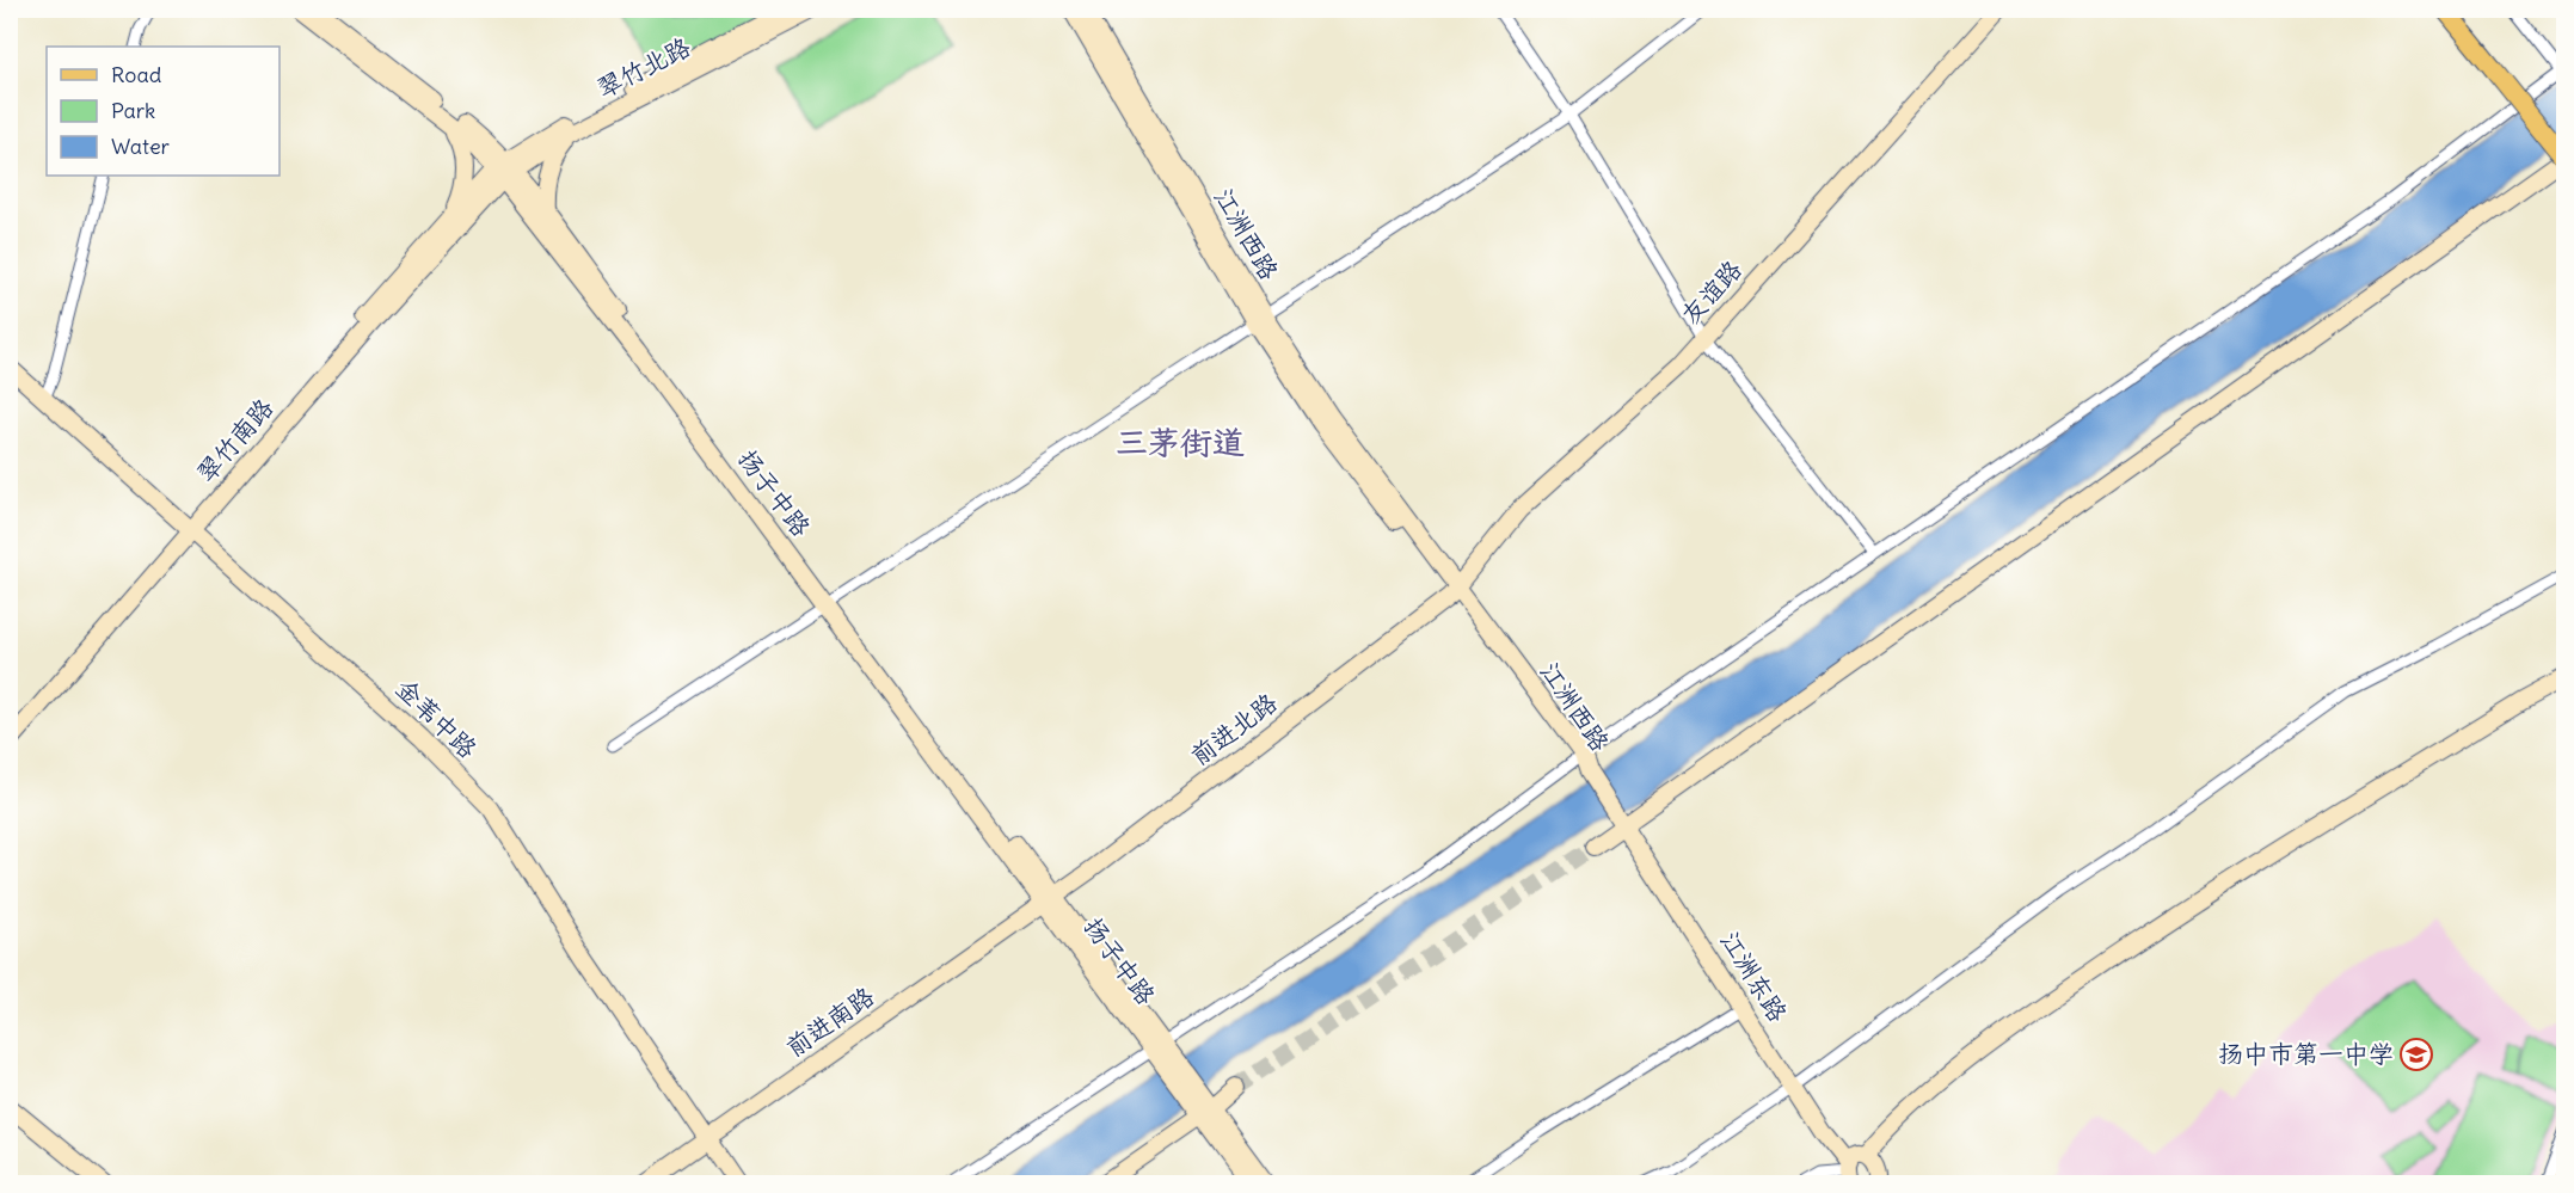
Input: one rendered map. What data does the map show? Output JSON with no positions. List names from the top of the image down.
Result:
{
  "streets": {
    "main road": [
      "翠竹北路",
      "江洲西路",
      "友谊路",
      "翠竹南路",
      "扬子中路",
      "金苇中路",
      "前进北路",
      "江洲东路",
      "前进南路"
    ]
  },
  "crossings": [
    ["翠竹北路", "翠竹南路"],
    ["翠竹北路", "扬子中路"],
    ["江洲西路", "友谊路"],
    ["江洲西路", "前进北路"],
    ["江洲西路", "江洲东路"],
    ["友谊路", "前进北路"],
    ["翠竹南路", "扬子中路"],
    ["翠竹南路", "金苇中路"],
    ["扬子中路", "前进北路"],
    ["扬子中路", "前进南路"],
    ["金苇中路", "前进南路"],
    ["前进北路", "前进南路"]
  ],
  "districts": ["三茅街道"],
  "places": {
    "school or university": ["扬中市第一中学"]
  },
  "legend": ["Road", "Park", "Water"]
}
